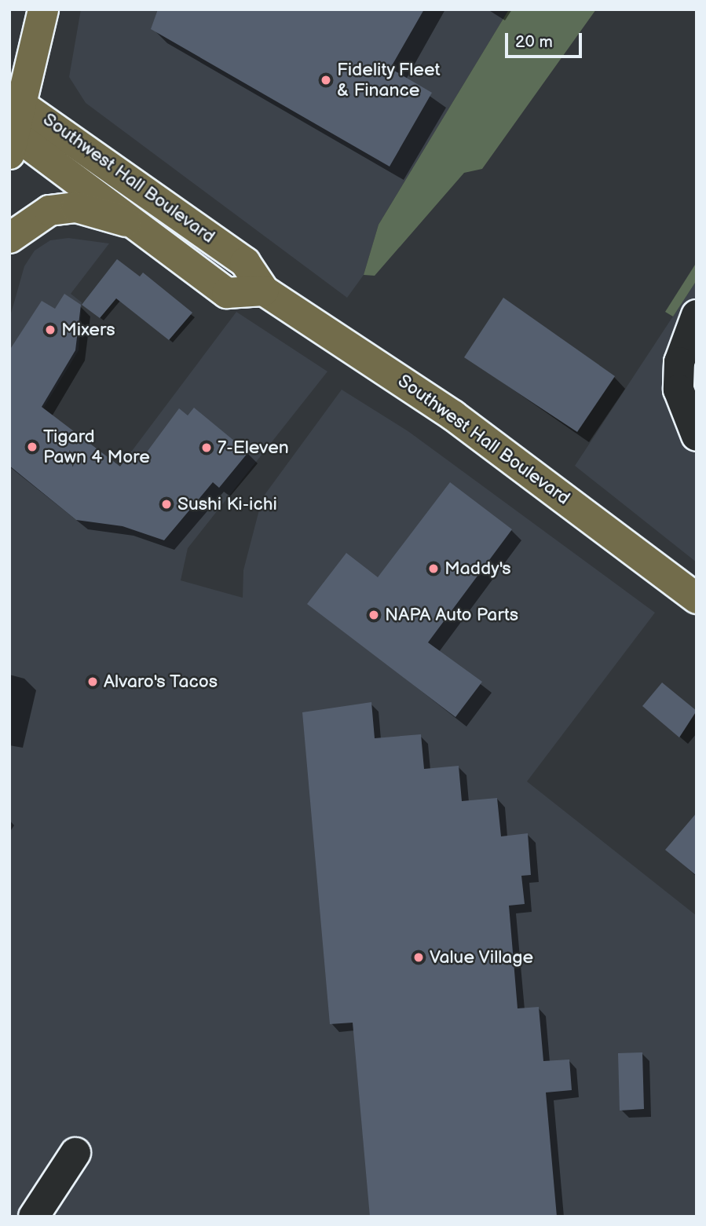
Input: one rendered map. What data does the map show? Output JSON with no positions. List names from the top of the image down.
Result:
{
  "streets": {
    "main road": ["Southwest Hall Boulevard"]
  },
  "places": [
    "Fidelity Fleet & Finance",
    "Mixers",
    "Tigard Pawn 4 More",
    "7-Eleven",
    "Sushi Ki-ichi",
    "Maddy's",
    "NAPA Auto Parts",
    "Alvaro's Tacos",
    "Value Village"
  ],
  "scale_bar": "20 m"
}
